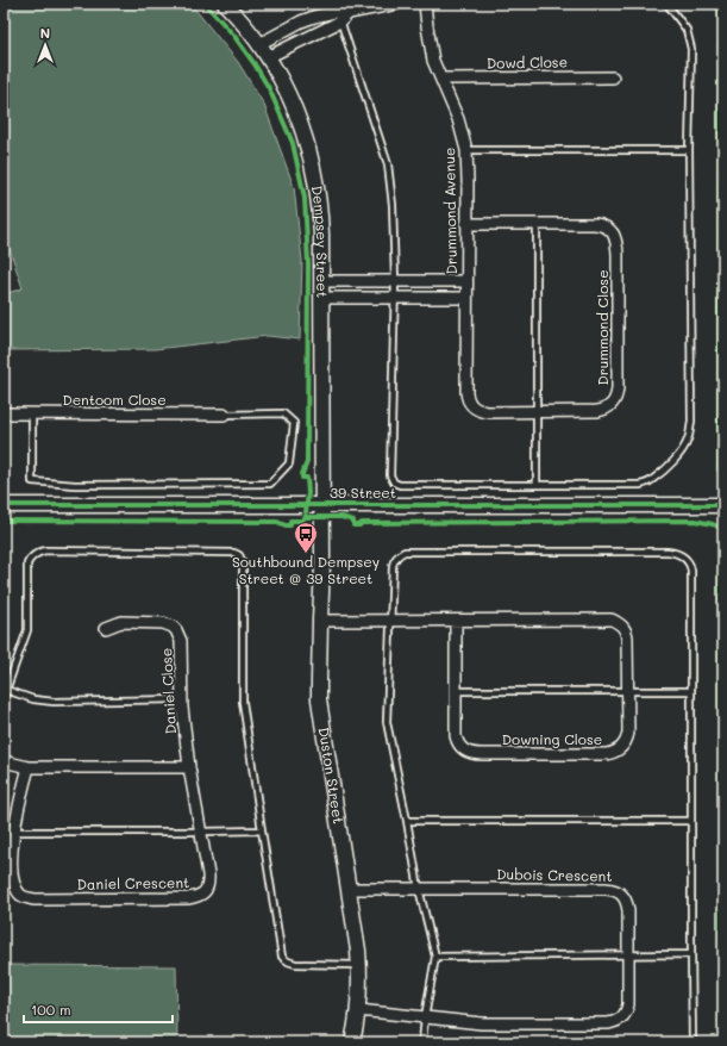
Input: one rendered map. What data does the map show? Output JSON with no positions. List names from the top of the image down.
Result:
{
  "streets": {
    "street": [
      "Dowd Close",
      "Drummond Avenue",
      "Dempsey Street",
      "Drummond Close",
      "Dentoom Close",
      "39 Street",
      "Daniel Close",
      "Downing Close",
      "Duston Street",
      "Dubois Crescent",
      "Daniel Crescent"
    ]
  },
  "crossings": [
    ["Dowd Close", "Drummond Avenue"],
    ["Drummond Avenue", "Dempsey Street"],
    ["Drummond Avenue", "Drummond Close"],
    ["Dempsey Street", "39 Street"],
    ["Dempsey Street", "Duston Street"],
    ["39 Street", "Duston Street"],
    ["Daniel Close", "Daniel Crescent"],
    ["Downing Close", "Duston Street"],
    ["Duston Street", "Dubois Crescent"]
  ],
  "places": {
    "bus stop": ["Southbound Dempsey Street @ 39 Street"]
  },
  "scale_bar": "100 m",
  "north": "top"
}
